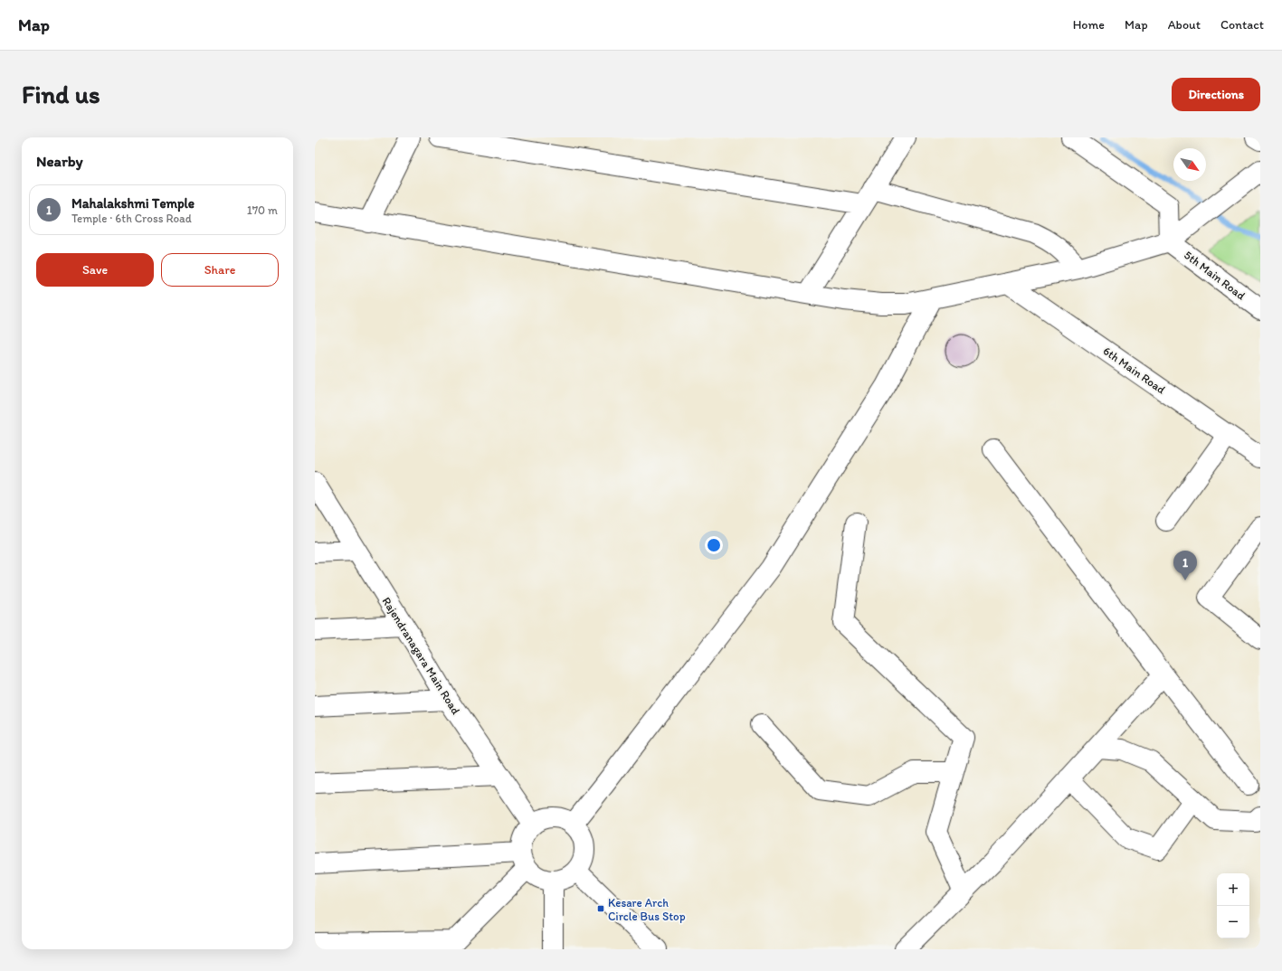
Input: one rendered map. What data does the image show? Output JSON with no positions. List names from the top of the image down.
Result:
{
  "streets": {
    "street": ["5th Main Road", "6th Main Road", "Rajendranagara Main Road"]
  },
  "places": {
    "transit": ["Kesare Arch Circle Bus Stop"]
  },
  "north": "bottom right",
  "page": {
    "header": "Map",
    "nav": [
      "Home",
      "Map",
      "About",
      "Contact"
    ],
    "buttons": [
      "Directions",
      ["Save", "Share"]
    ],
    "title": "Find us",
    "heading": "Nearby",
    "list": [
      {
        "mark": "1",
        "name": "Mahalakshmi Temple",
        "note": "Temple · 6th Cross Road",
        "value": "170 m"
      }
    ],
    "pins": "1",
    "map_buttons": ["+", "−"]
  }
}
